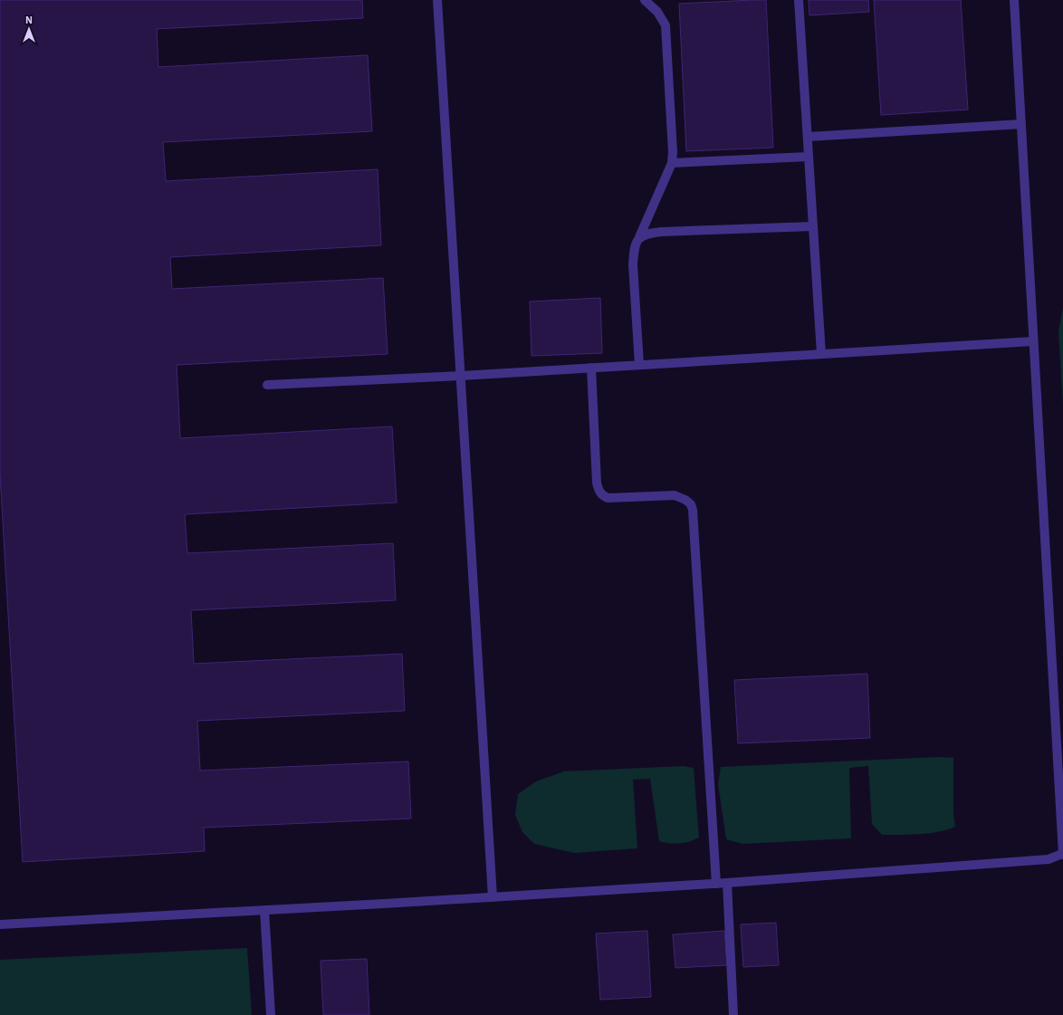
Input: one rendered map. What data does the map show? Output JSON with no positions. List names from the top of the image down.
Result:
{
  "north": "top"
}
